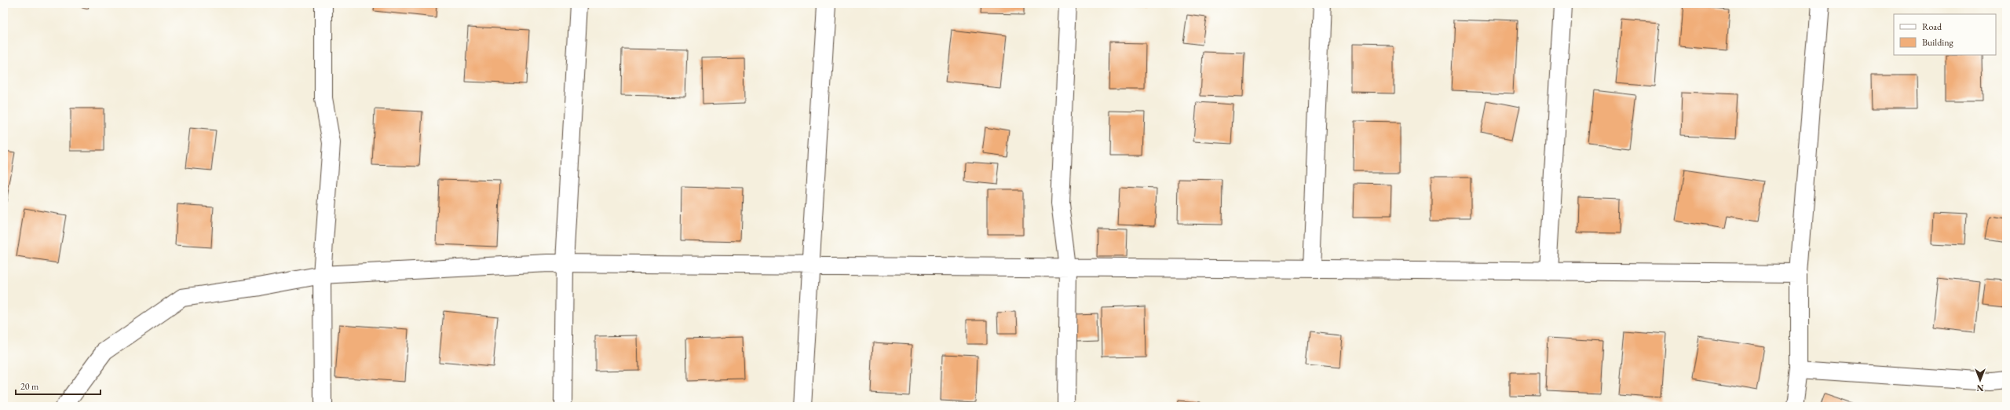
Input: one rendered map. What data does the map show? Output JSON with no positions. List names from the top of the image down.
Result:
{
  "legend": ["Road", "Building"],
  "scale_bar": "20 m",
  "north": "bottom"
}
